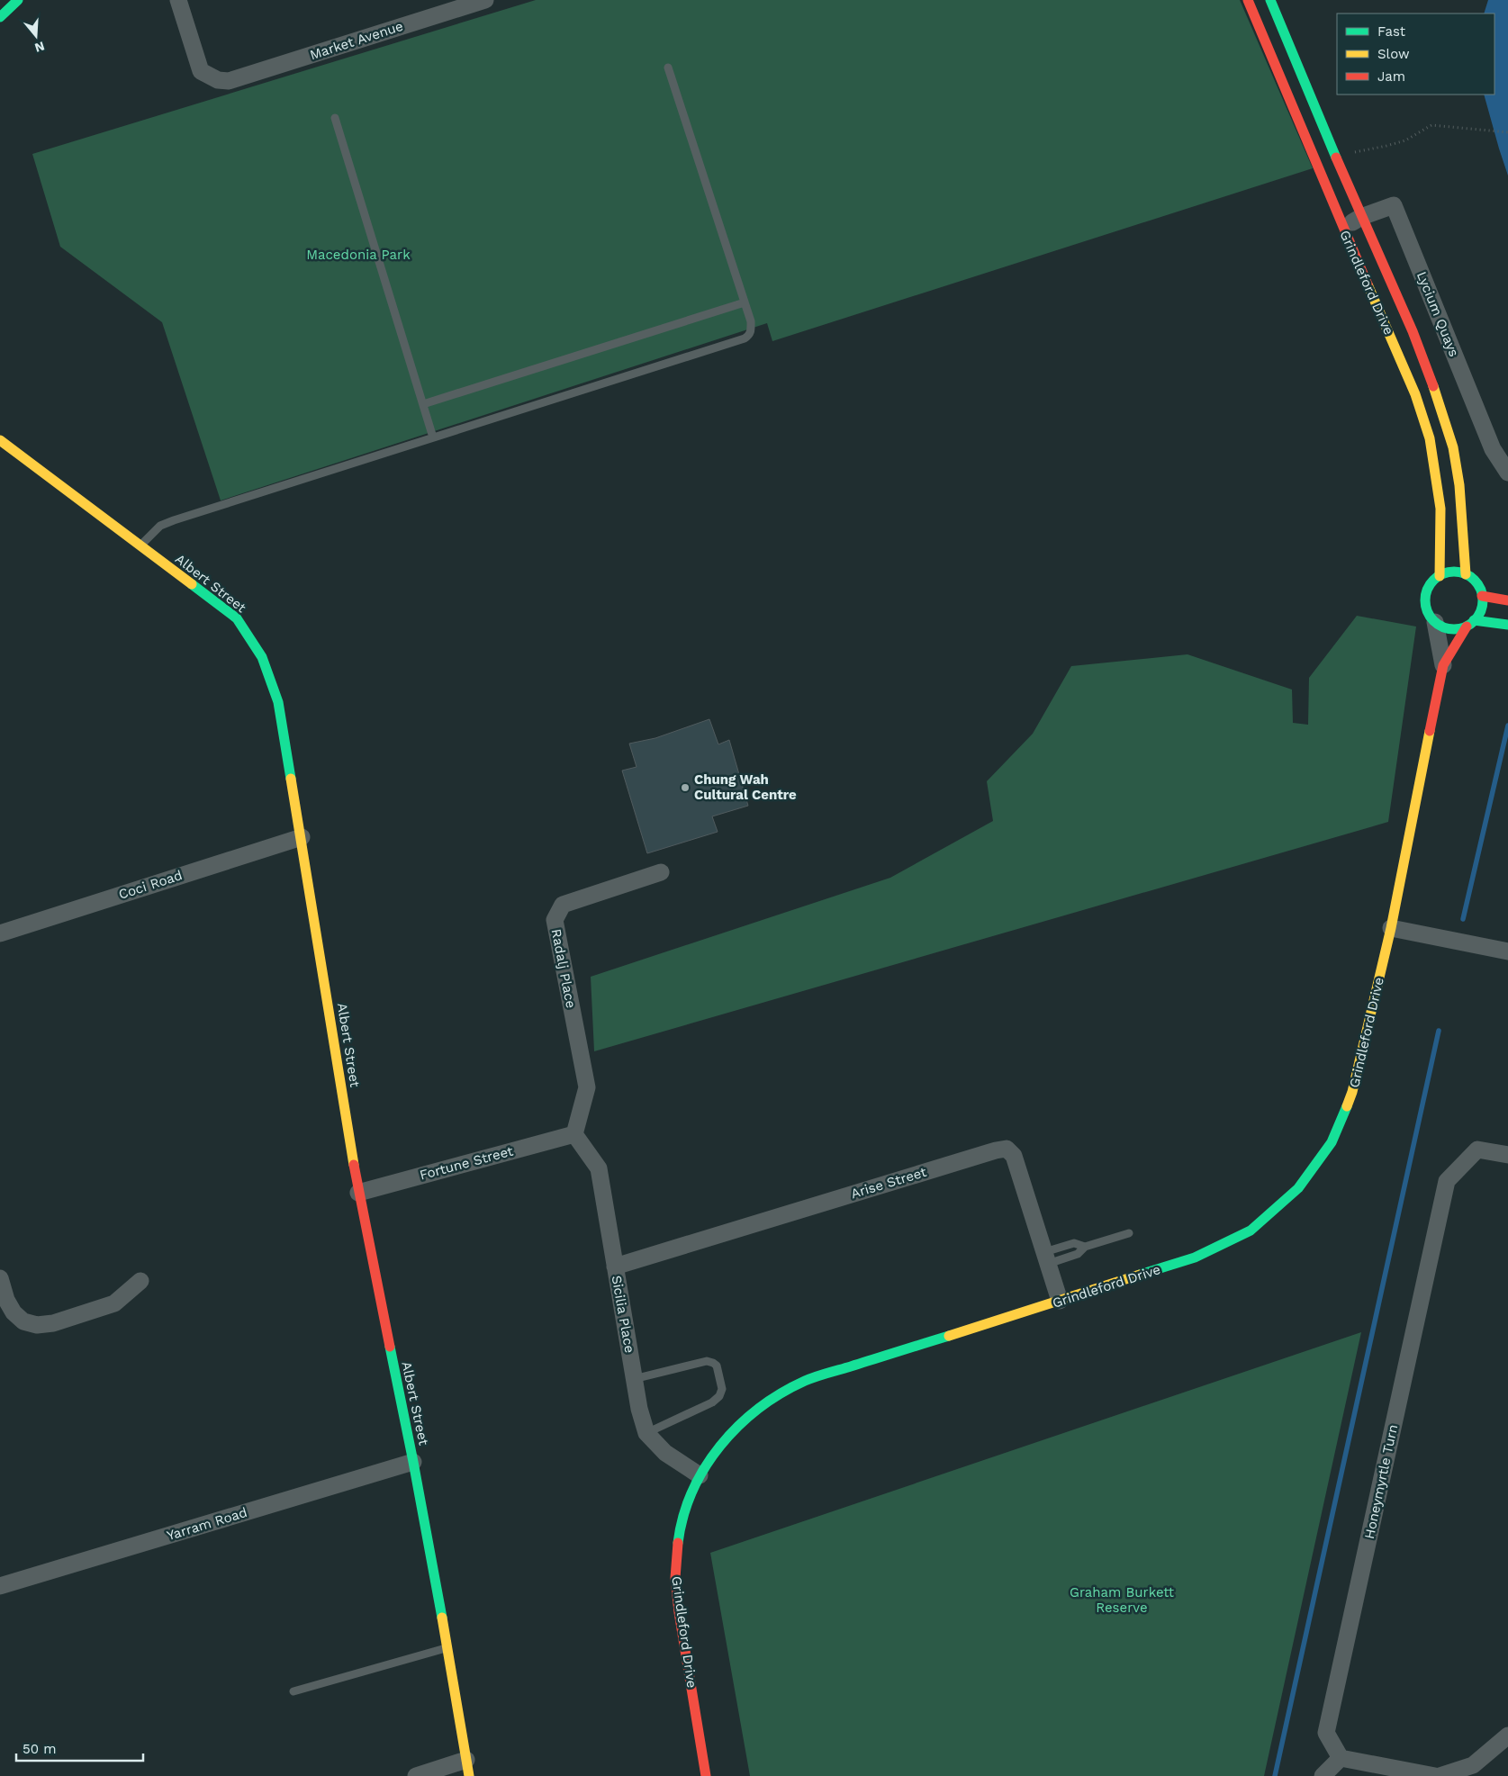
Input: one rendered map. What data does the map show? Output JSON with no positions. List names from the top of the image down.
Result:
{
  "streets": {
    "main road": ["Grindleford Drive", "Albert Street"],
    "street": [
      "Market Avenue",
      "Lycium Quays",
      "Coci Road",
      "Radalj Place",
      "Fortune Street",
      "Arise Street",
      "Sicilia Place",
      "Honeymyrtle Turn",
      "Yarram Road"
    ]
  },
  "crossings": [
    ["Grindleford Drive", "Lycium Quays"],
    ["Grindleford Drive", "Arise Street"],
    ["Grindleford Drive", "Sicilia Place"],
    ["Albert Street", "Coci Road"],
    ["Albert Street", "Fortune Street"],
    ["Albert Street", "Yarram Road"],
    ["Radalj Place", "Fortune Street"],
    ["Radalj Place", "Sicilia Place"],
    ["Fortune Street", "Sicilia Place"],
    ["Arise Street", "Sicilia Place"]
  ],
  "parks": ["Macedonia Park", "Graham Burkett Reserve"],
  "places": ["Chung Wah Cultural Centre"],
  "legend": ["Fast", "Slow", "Jam"],
  "scale_bar": "50 m",
  "north": "bottom"
}
